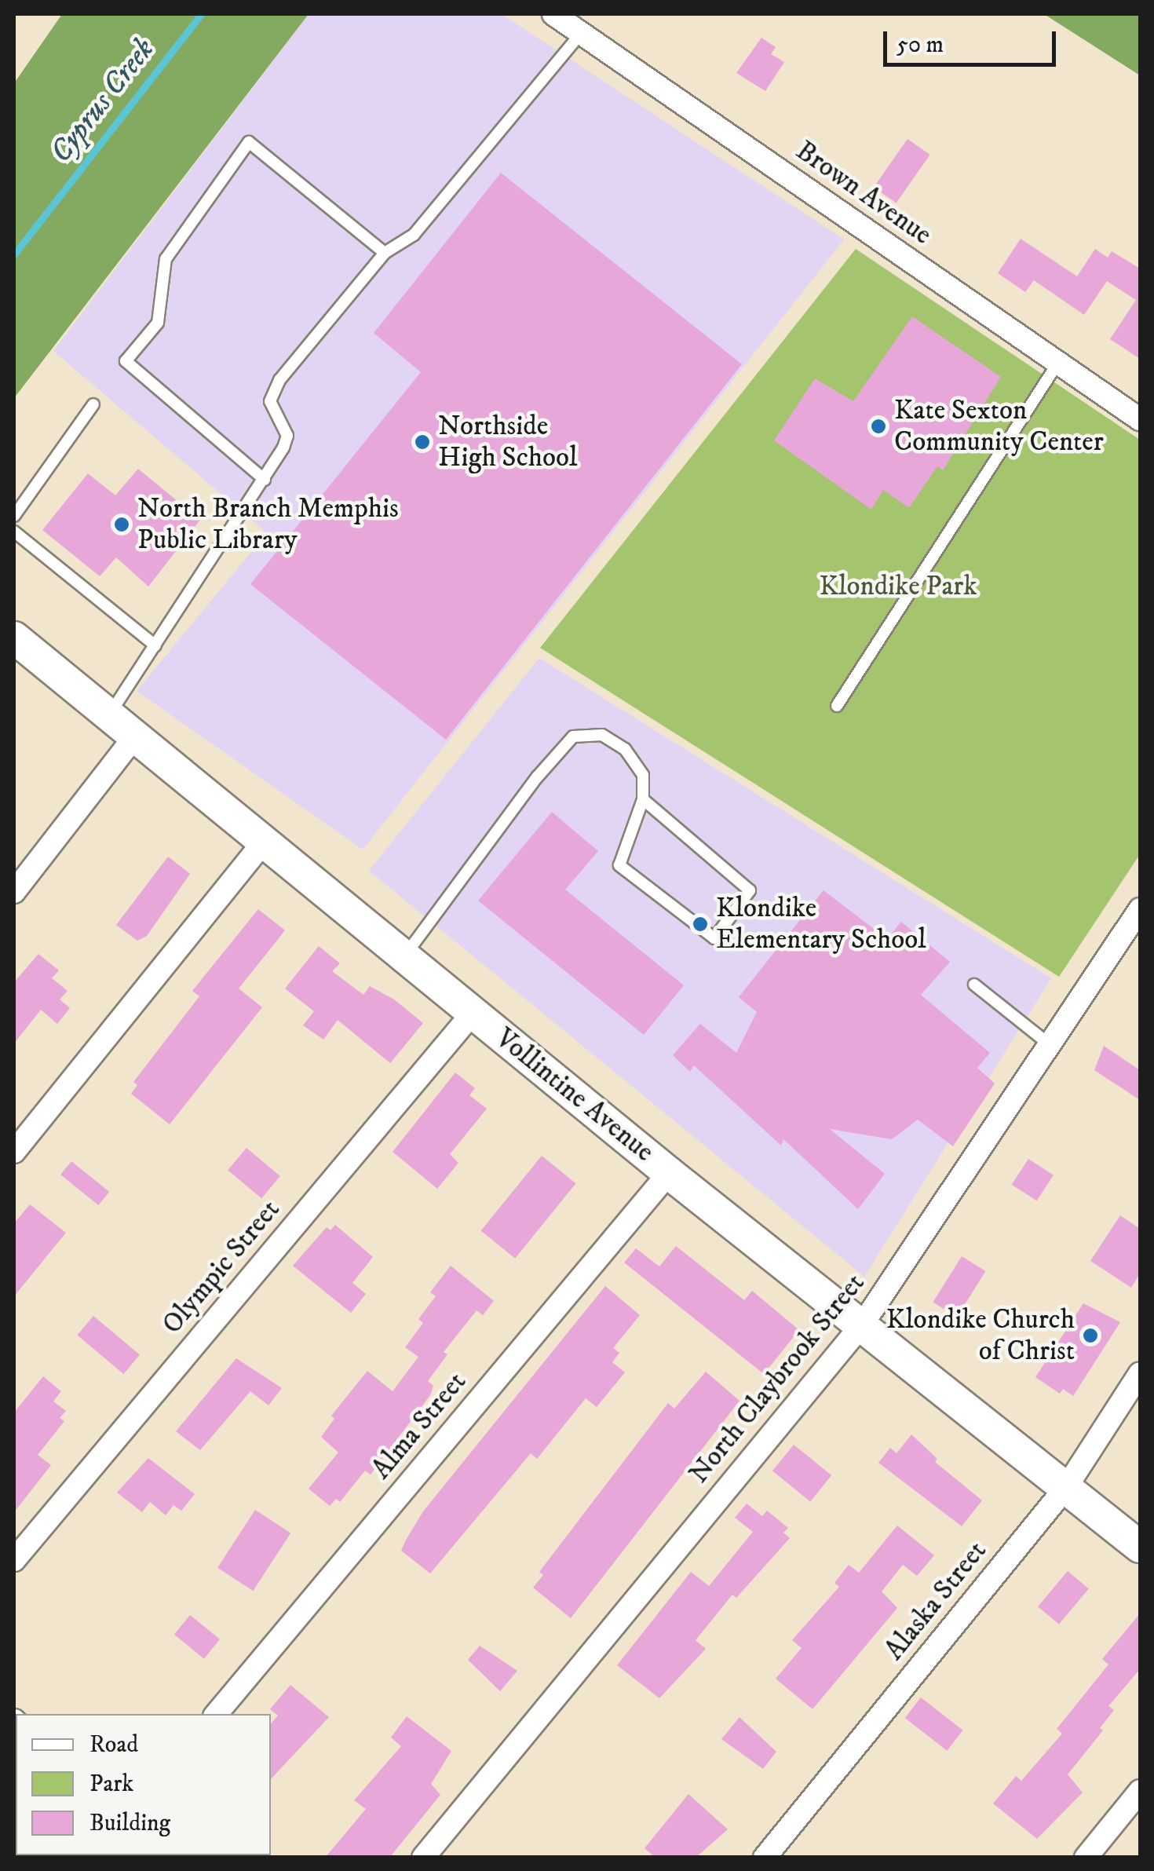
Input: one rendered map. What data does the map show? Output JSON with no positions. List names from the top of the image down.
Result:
{
  "streets": {
    "street": [
      "Brown Avenue",
      "Vollintine Avenue",
      "Olympic Street",
      "North Claybrook Street",
      "Alma Street",
      "Alaska Street"
    ]
  },
  "crossings": [
    ["Vollintine Avenue", "Olympic Street"],
    ["Vollintine Avenue", "North Claybrook Street"],
    ["Vollintine Avenue", "Alma Street"],
    ["Vollintine Avenue", "Alaska Street"]
  ],
  "water": ["Cyprus Creek"],
  "parks": ["Klondike Park"],
  "places": [
    "Kate Sexton Community Center",
    "Northside High School",
    "North Branch Memphis Public Library",
    "Klondike Elementary School",
    "Klondike Church of Christ"
  ],
  "legend": ["Road", "Park", "Building"],
  "scale_bar": "50 m"
}
